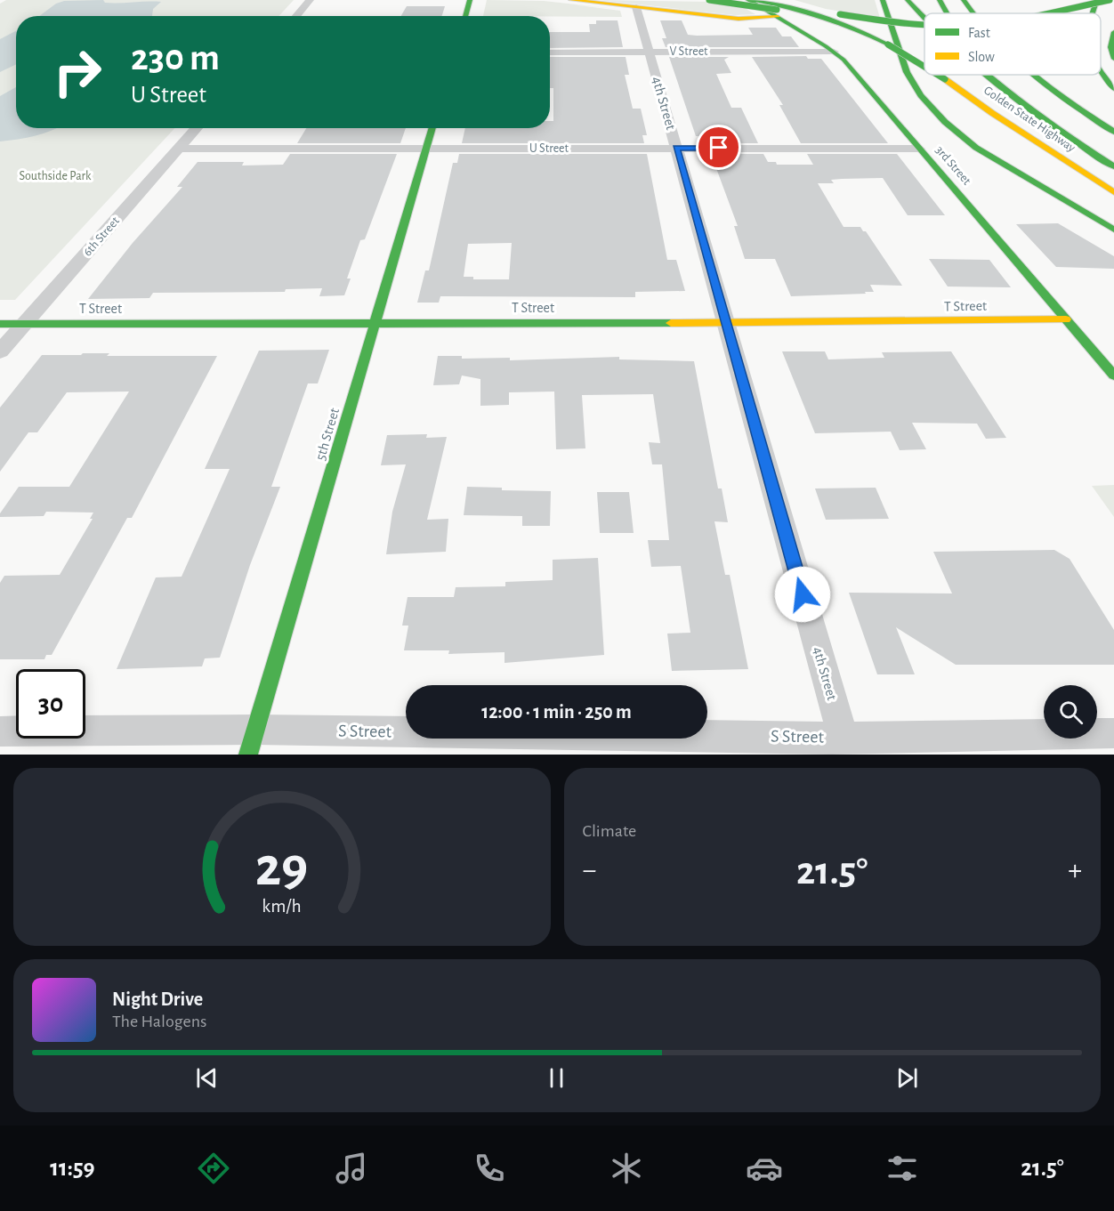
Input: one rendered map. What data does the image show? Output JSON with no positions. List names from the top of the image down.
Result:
{
  "streets": {
    "main road": [
      "Golden State Highway",
      "3rd Street",
      "T Street",
      "5th Street"
    ],
    "street": [
      "V Street",
      "4th Street",
      "U Street",
      "6th Street",
      "S Street"
    ]
  },
  "crossings": [
    ["V Street", "4th Street"],
    ["V Street", "3rd Street"],
    ["4th Street", "U Street"],
    ["4th Street", "T Street"],
    ["4th Street", "S Street"],
    ["U Street", "3rd Street"],
    ["U Street", "6th Street"],
    ["U Street", "5th Street"],
    ["3rd Street", "T Street"],
    ["6th Street", "T Street"],
    ["T Street", "5th Street"],
    ["5th Street", "S Street"]
  ],
  "parks": ["Southside Park"],
  "legend": ["Fast", "Slow"],
  "page": {
    "turn": ["230 m", "U Street"],
    "limit": "30",
    "trip": "12:00 · 1 min · 250 m",
    "tile": "Climate",
    "heat": ["−", "21.5°", "+"],
    "song": ["Night Drive", "The Halogens"],
    "tabs": ["11:59", "21.5°"],
    "gauge": ["29", "km/h"]
  }
}
